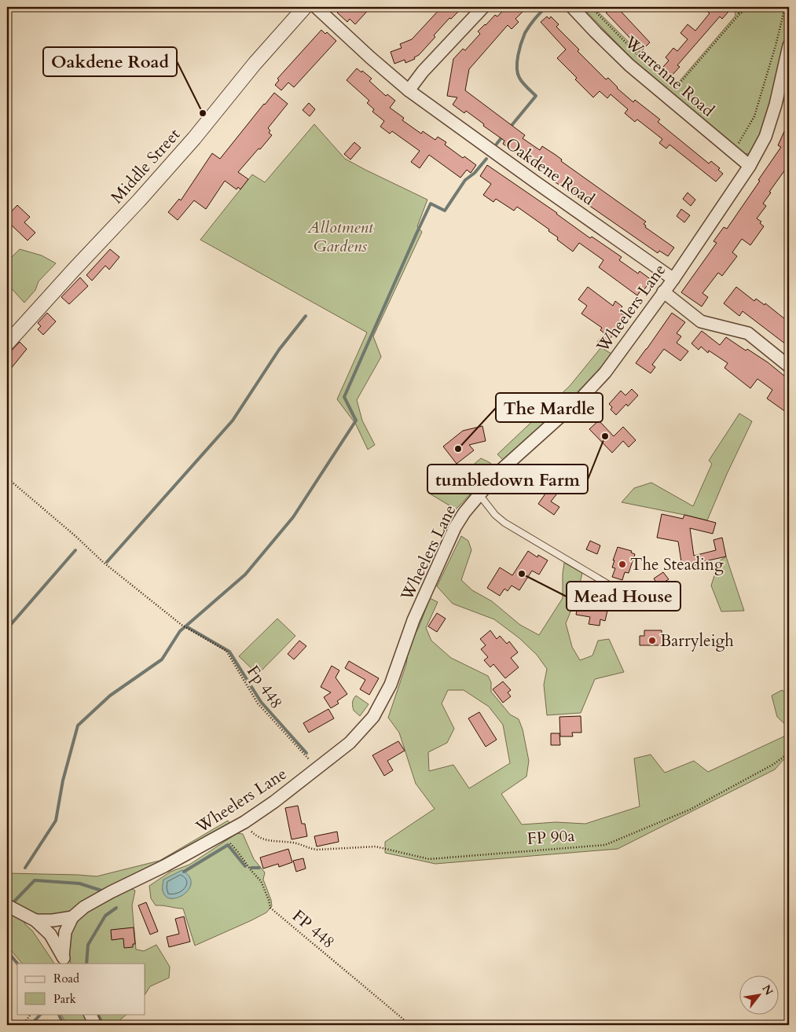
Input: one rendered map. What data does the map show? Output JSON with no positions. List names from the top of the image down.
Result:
{
  "streets": {
    "street": [
      "Warrenne Road",
      "Middle Street",
      "Oakdene Road",
      "Wheelers Lane"
    ],
    "path": ["Fp 448", "FP 90a", "FP 448"]
  },
  "crossings": [
    ["Warrenne Road", "Wheelers Lane"],
    ["Oakdene Road", "Wheelers Lane"],
    ["Wheelers Lane", "Fp 448"],
    ["Wheelers Lane", "FP 90a"],
    ["Wheelers Lane", "FP 448"]
  ],
  "parks": ["Allotment Gardens"],
  "places": [
    "Oakdene Road",
    "tumbledown Farm",
    "The Mardle",
    "The Steading",
    "Mead House",
    "Barryleigh"
  ],
  "legend": ["Road", "Park"],
  "north": "top right"
}
